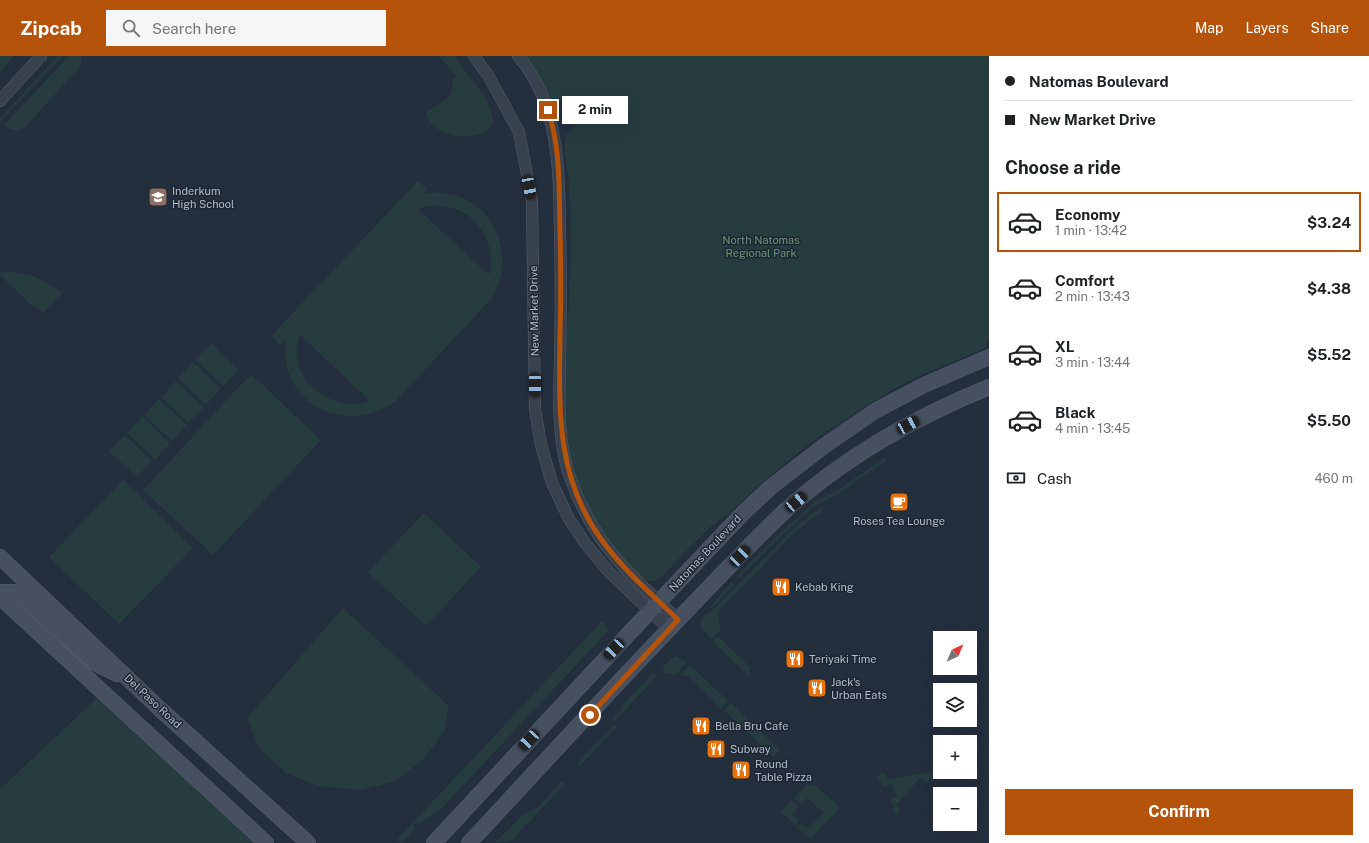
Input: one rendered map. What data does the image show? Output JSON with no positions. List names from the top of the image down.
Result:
{
  "streets": {
    "main road": ["Natomas Boulevard", "Del Paso Road"],
    "street": ["New Market Drive"]
  },
  "crossings": [
    ["New Market Drive", "Natomas Boulevard"]
  ],
  "parks": ["North Natomas Regional Park"],
  "places": {
    "school or university": ["Inderkum High School"],
    "cafe": ["Roses Tea Lounge"],
    "restaurant": [
      "Kebab King",
      "Teriyaki Time",
      "Jack's Urban Eats",
      "Bella Bru Cafe",
      "Subway",
      "Round Table Pizza"
    ]
  },
  "north": "top right",
  "page": {
    "header": "Zipcab",
    "search": "Search here",
    "nav": ["Map", "Layers", "Share"],
    "banner": ["Natomas Boulevard", "New Market Drive"],
    "bubble": "2 min",
    "heading": "Choose a ride",
    "list": [
      {
        "name": "Economy",
        "note": "1 min · 13:42",
        "value": "$3.24"
      },
      {
        "name": "Comfort",
        "note": "2 min · 13:43",
        "value": "$4.38"
      },
      {
        "name": "XL",
        "note": "3 min · 13:44",
        "value": "$5.52"
      },
      {
        "name": "Black",
        "note": "4 min · 13:45",
        "value": "$5.50"
      }
    ],
    "pay": ["Cash", "460 m"],
    "map_buttons": ["+", "−"],
    "buttons": "Confirm"
  }
}
